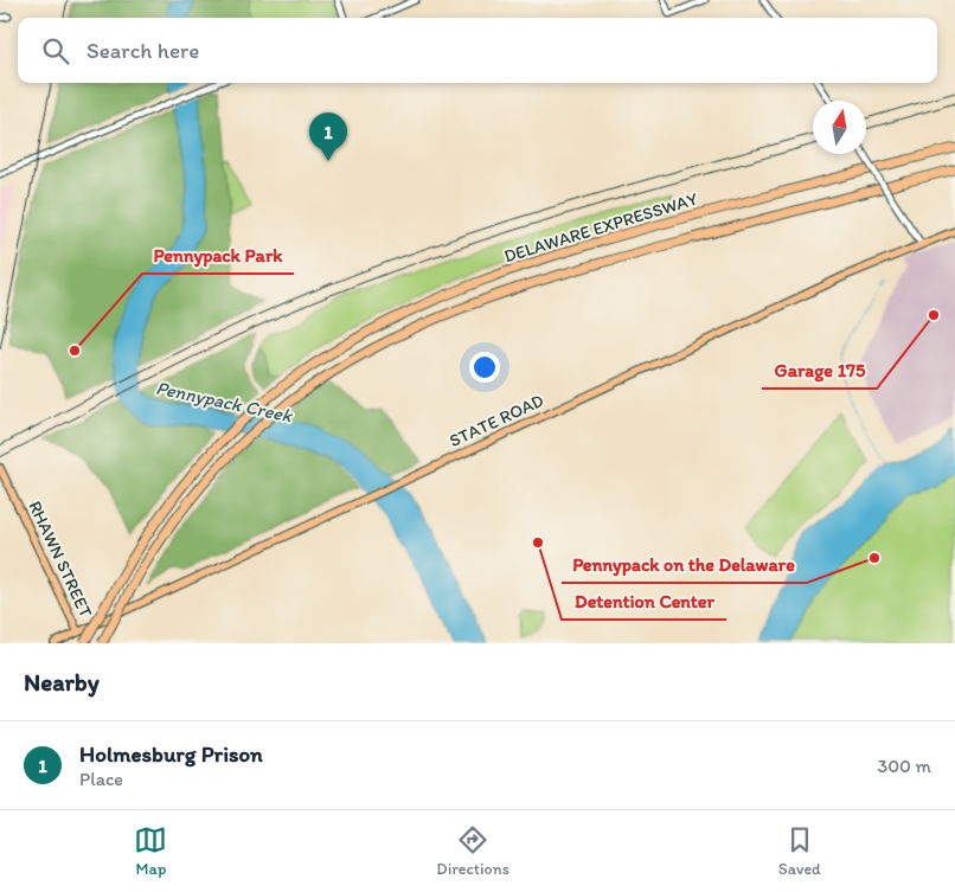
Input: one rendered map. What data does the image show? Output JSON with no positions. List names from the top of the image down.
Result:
{
  "streets": {
    "highway": ["DELAWARE EXPRESSWAY"],
    "main road": ["STATE ROAD", "RHAWN STREET"]
  },
  "crossings": [
    ["STATE ROAD", "RHAWN STREET"]
  ],
  "water": ["Pennypack Creek"],
  "places": [
    "Garage 175",
    "Pennypack Park",
    "Detention Center",
    "Pennypack on the Delaware"
  ],
  "north": "top",
  "page": {
    "search": "Search here",
    "pins": "1",
    "heading": "Nearby",
    "list": [
      {
        "mark": "1",
        "name": "Holmesburg Prison",
        "note": "Place",
        "value": "300 m"
      }
    ],
    "nav": ["Map", "Directions", "Saved"]
  }
}
